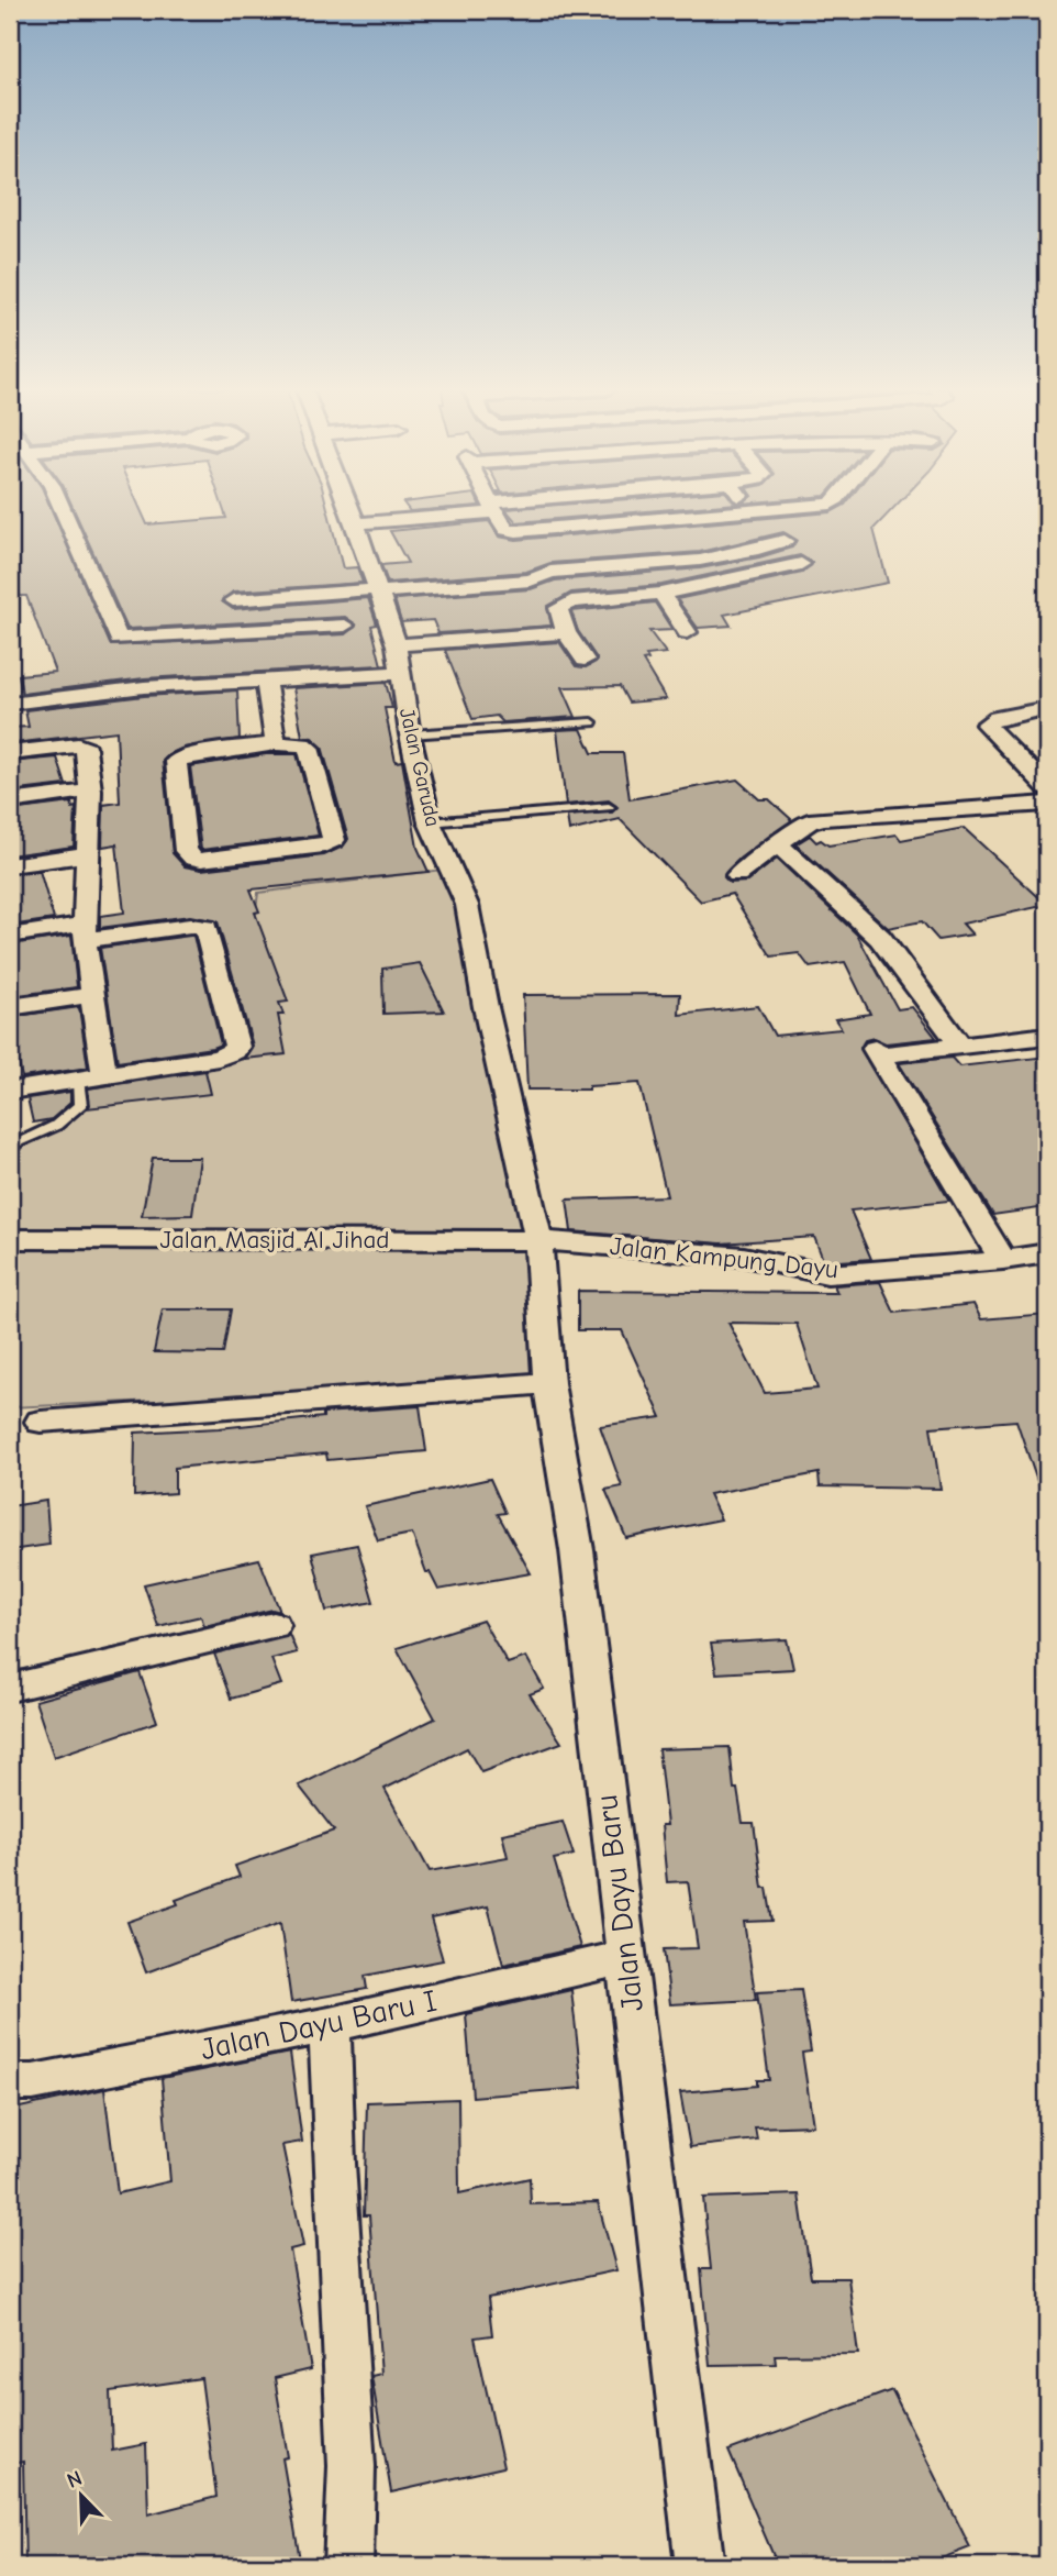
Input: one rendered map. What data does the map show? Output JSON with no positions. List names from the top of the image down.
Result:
{
  "streets": {
    "street": [
      "Jalan Garuda",
      "Jalan Masjid Al Jihad",
      "Jalan Kampung Dayu",
      "Jalan Dayu Baru",
      "Jalan Dayu Baru I"
    ]
  },
  "crossings": [
    ["Jalan Garuda", "Jalan Masjid Al Jihad"],
    ["Jalan Garuda", "Jalan Kampung Dayu"],
    ["Jalan Garuda", "Jalan Dayu Baru"],
    ["Jalan Masjid Al Jihad", "Jalan Kampung Dayu"],
    ["Jalan Masjid Al Jihad", "Jalan Dayu Baru"],
    ["Jalan Kampung Dayu", "Jalan Dayu Baru"],
    ["Jalan Dayu Baru", "Jalan Dayu Baru I"]
  ],
  "north": "top left"
}
